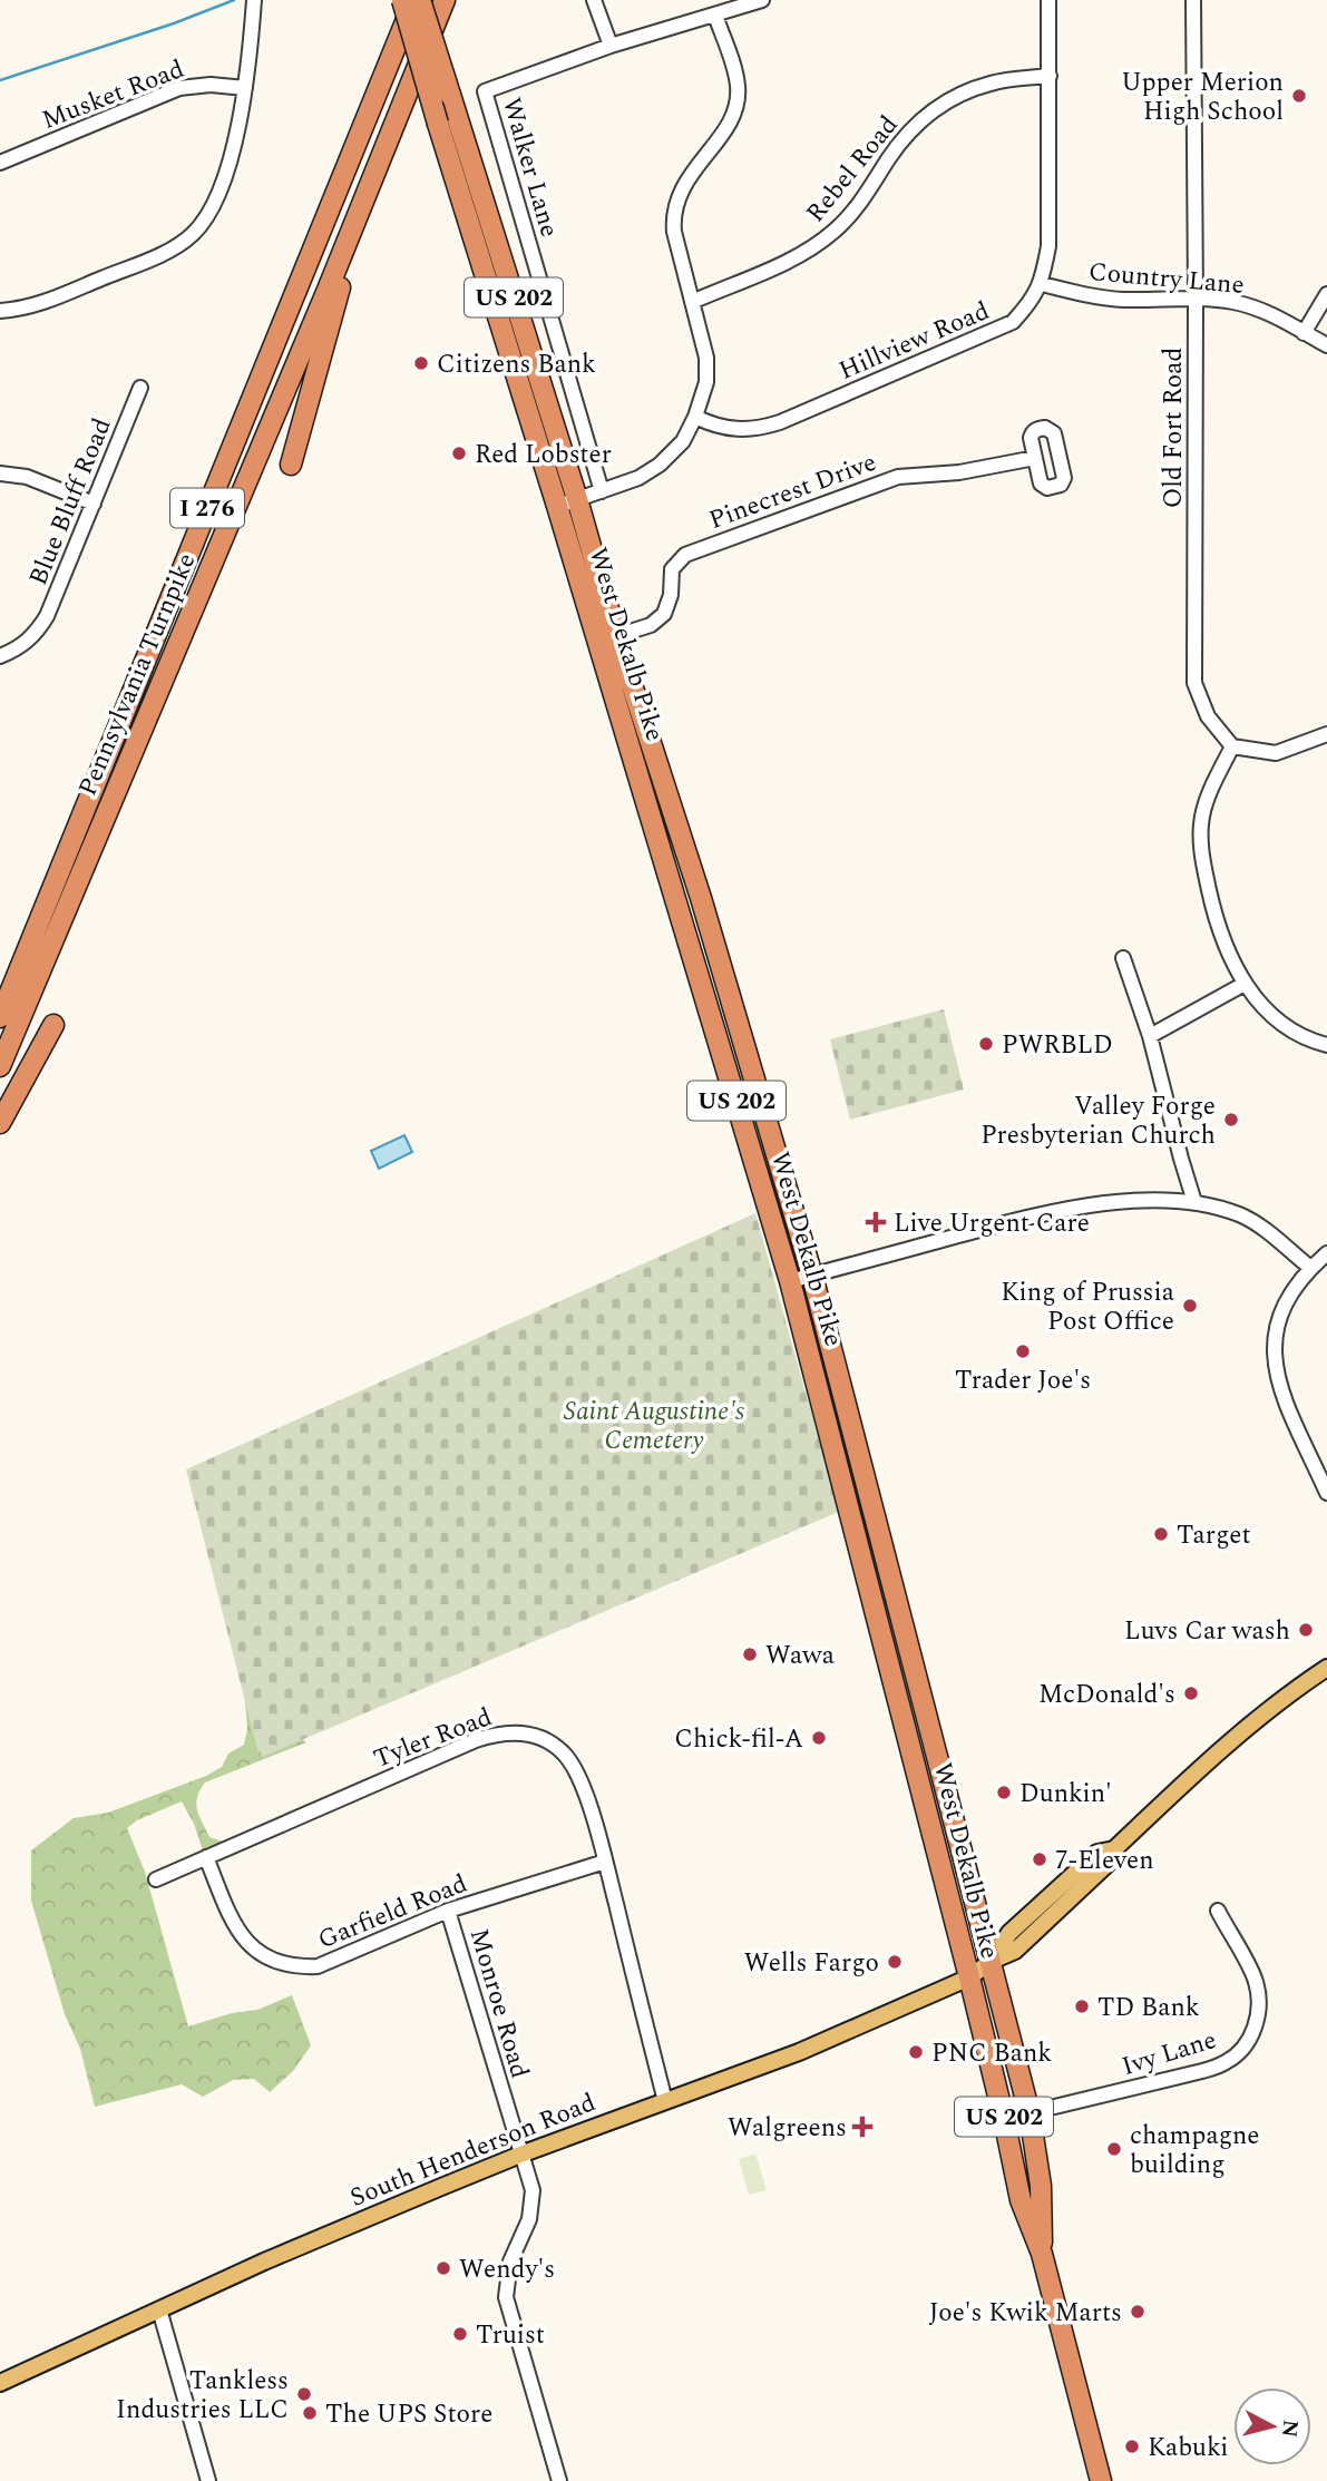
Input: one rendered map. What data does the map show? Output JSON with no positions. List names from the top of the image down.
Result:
{
  "streets": {
    "highway": [
      "US 202",
      "I 276",
      "West Dekalb Pike",
      "Pennsylvania Turnpike"
    ],
    "main road": ["South Henderson Road"],
    "street": [
      "Musket Road",
      "Walker Lane",
      "Rebel Road",
      "Country Lane",
      "Hillview Road",
      "Old Fort Road",
      "Pinecrest Drive",
      "Blue Bluff Road",
      "Tyler Road",
      "Garfield Road",
      "Monroe Road",
      "Ivy Lane"
    ]
  },
  "crossings": [
    ["Rebel Road", "Hillview Road"],
    ["Country Lane", "Hillview Road"],
    ["Country Lane", "Old Fort Road"],
    ["Pinecrest Drive", "West Dekalb Pike"],
    ["West Dekalb Pike", "Pennsylvania Turnpike"],
    ["West Dekalb Pike", "Ivy Lane"],
    ["West Dekalb Pike", "South Henderson Road"],
    ["Tyler Road", "Garfield Road"],
    ["Tyler Road", "South Henderson Road"],
    ["Garfield Road", "Monroe Road"],
    ["Monroe Road", "South Henderson Road"]
  ],
  "parks": ["Saint Augustine's Cemetery"],
  "places": {
    "other": [
      "Upper Merion High School",
      "Citizens Bank",
      "Red Lobster",
      "PWRBLD",
      "Valley Forge Presbyterian Church",
      "King of Prussia Post Office",
      "Trader Joe's",
      "Target",
      "Luvs Car wash",
      "Wawa",
      "McDonald's",
      "Chick-fil-A",
      "Dunkin'",
      "7-Eleven",
      "Wells Fargo",
      "TD Bank",
      "PNC Bank",
      "champagne building",
      "Wendy's",
      "Joe's Kwik Marts",
      "Truist",
      "Tankless Industries LLC",
      "The UPS Store",
      "Kabuki"
    ],
    "health": ["Live Urgent Care", "Walgreens"]
  },
  "north": "right"
}
